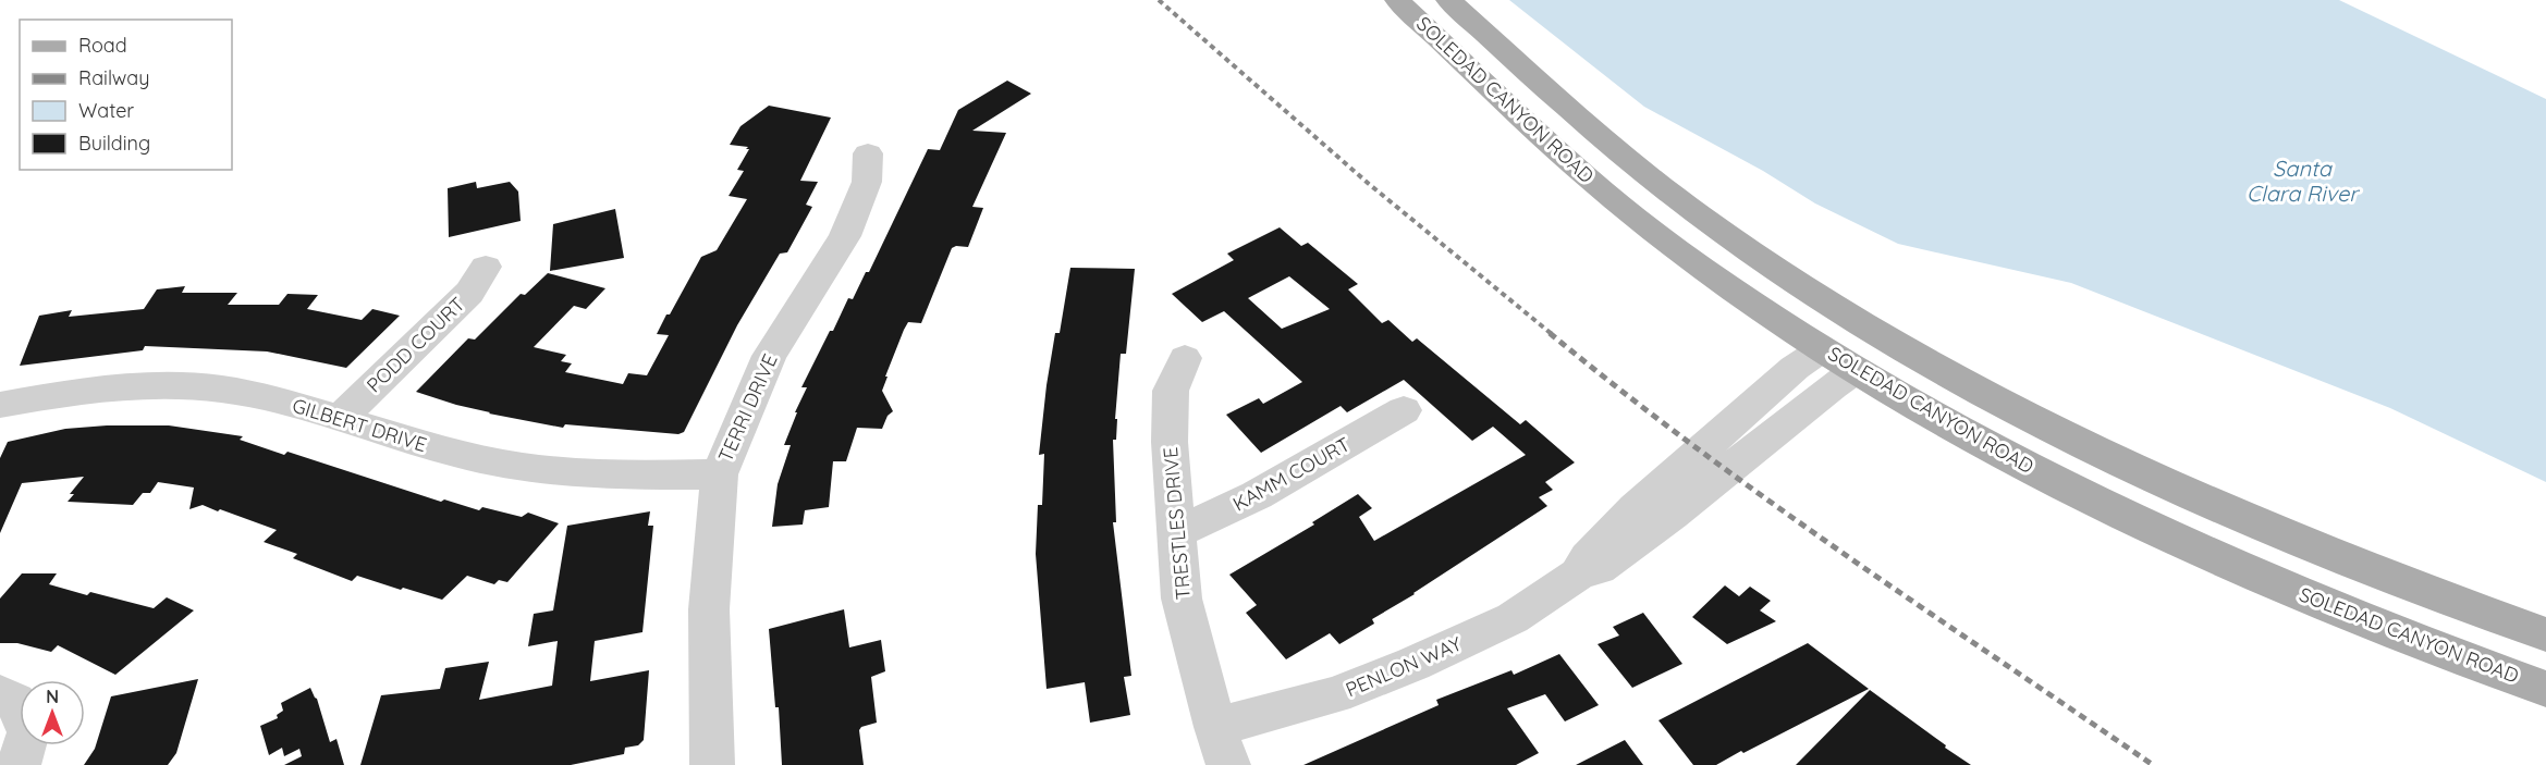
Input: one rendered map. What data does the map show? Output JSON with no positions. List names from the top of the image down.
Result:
{
  "streets": {
    "main road": ["SOLEDAD CANYON ROAD"],
    "street": [
      "PODD COURT",
      "TERRI DRIVE",
      "GILBERT DRIVE",
      "KAMM COURT",
      "TRESTLES DRIVE",
      "PENLON WAY"
    ]
  },
  "crossings": [
    ["PODD COURT", "GILBERT DRIVE"],
    ["TERRI DRIVE", "GILBERT DRIVE"],
    ["KAMM COURT", "TRESTLES DRIVE"],
    ["TRESTLES DRIVE", "PENLON WAY"]
  ],
  "water": ["Santa Clara River"],
  "legend": [
    "Road",
    "Railway",
    "Water",
    "Building"
  ],
  "north": "top"
}
